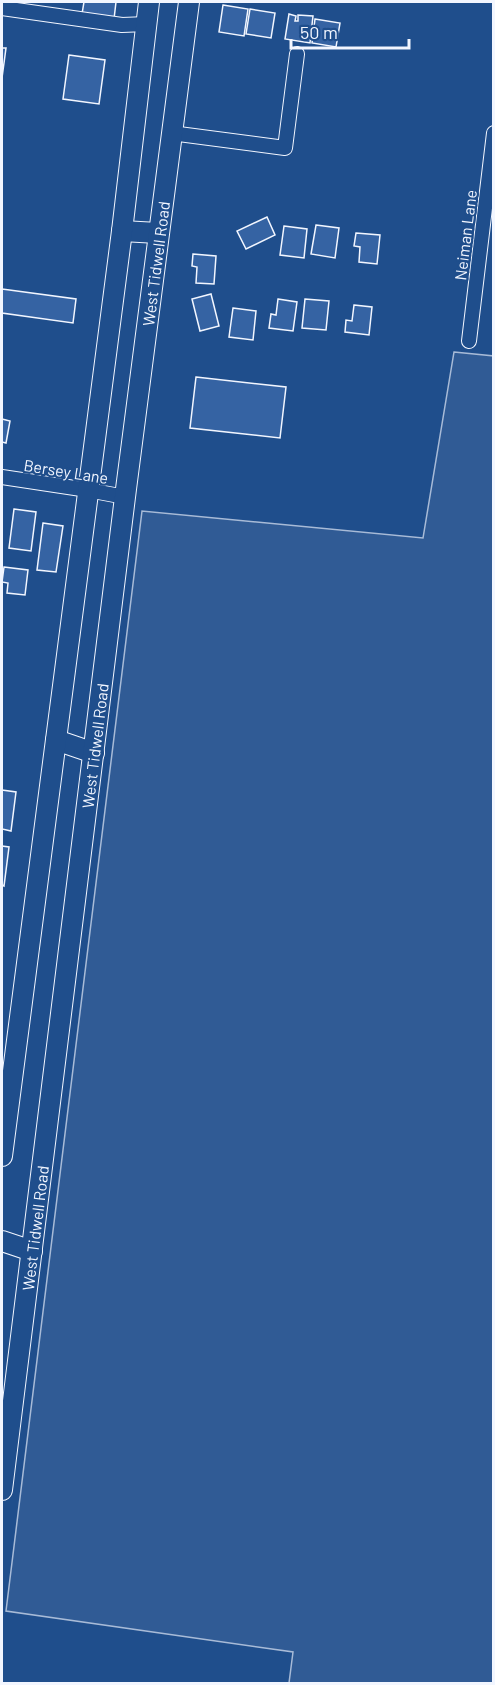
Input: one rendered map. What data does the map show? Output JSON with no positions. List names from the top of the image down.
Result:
{
  "streets": {
    "main road": ["West Tidwell Road"],
    "street": ["Neiman Lane", "Bersey Lane"]
  },
  "crossings": [
    ["West Tidwell Road", "Bersey Lane"]
  ],
  "scale_bar": "50 m"
}
